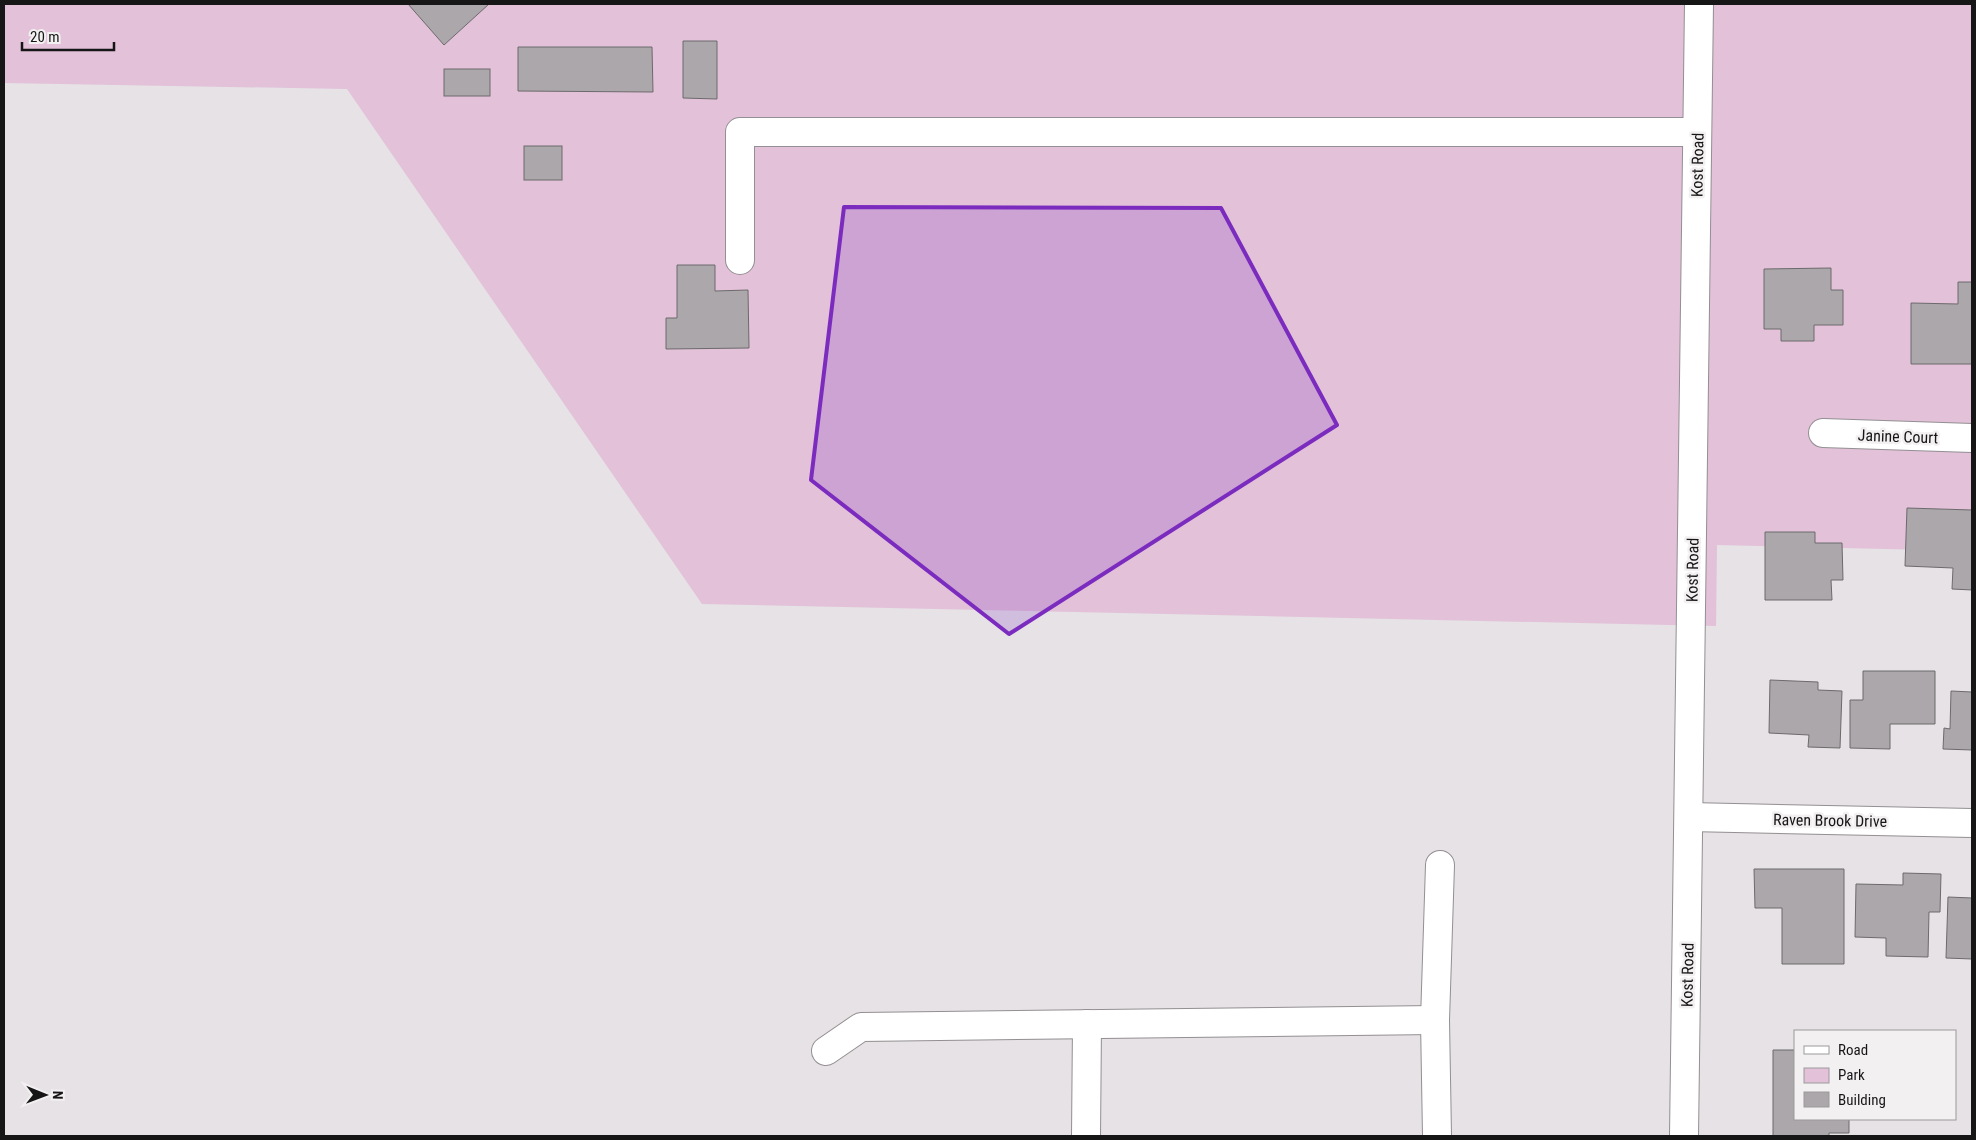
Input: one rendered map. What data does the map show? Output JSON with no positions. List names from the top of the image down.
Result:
{
  "streets": {
    "street": ["Kost Road", "Janine Court", "Raven Brook Drive"]
  },
  "crossings": [
    ["Kost Road", "Raven Brook Drive"]
  ],
  "legend": ["Road", "Park", "Building"],
  "scale_bar": "20 m",
  "north": "right"
}
